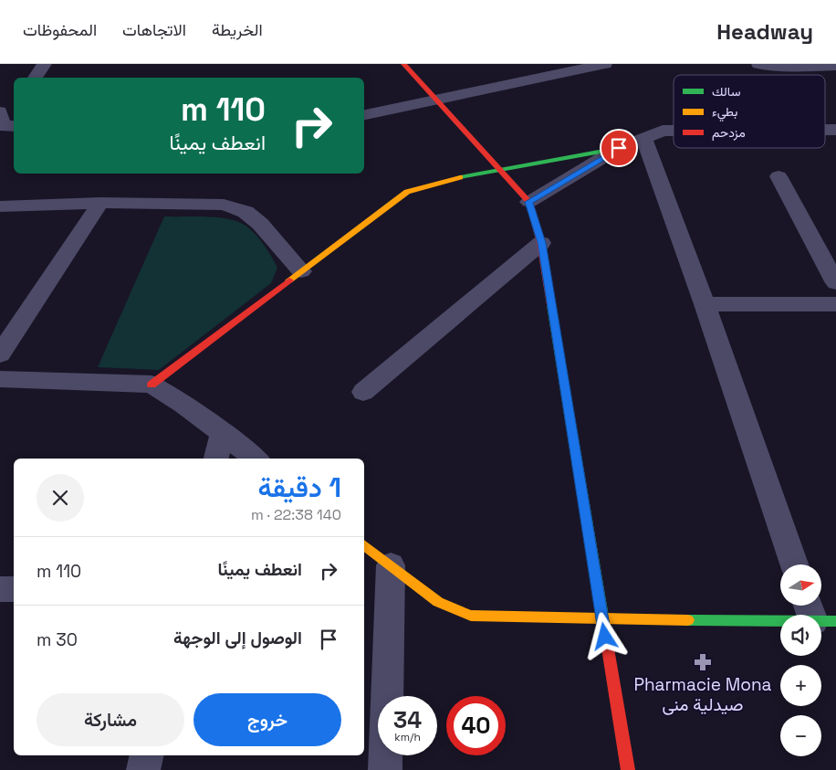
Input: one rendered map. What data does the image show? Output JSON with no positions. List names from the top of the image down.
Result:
{
  "places": {
    "pharmacy": ["Pharmacie Mona صيدلية منى"]
  },
  "legend": ["سالك", "بطيء", "مزدحم"],
  "north": "right",
  "page": {
    "header": "Headway",
    "nav": ["الخريطة", "الاتجاهات", "المحفوظات"],
    "turn": ["110 m", "انعطف يمينًا"],
    "heading": ["1 دقيقة", "140 m · 22:38"],
    "list": [
      {
        "name": "انعطف يمينًا",
        "value": "110 m"
      },
      {
        "name": "الوصول إلى الوجهة",
        "value": "30 m"
      }
    ],
    "map_buttons": ["+", "−"],
    "buttons": ["خروج", "مشاركة"],
    "speed": "34 km/h",
    "limit": "40"
  }
}
